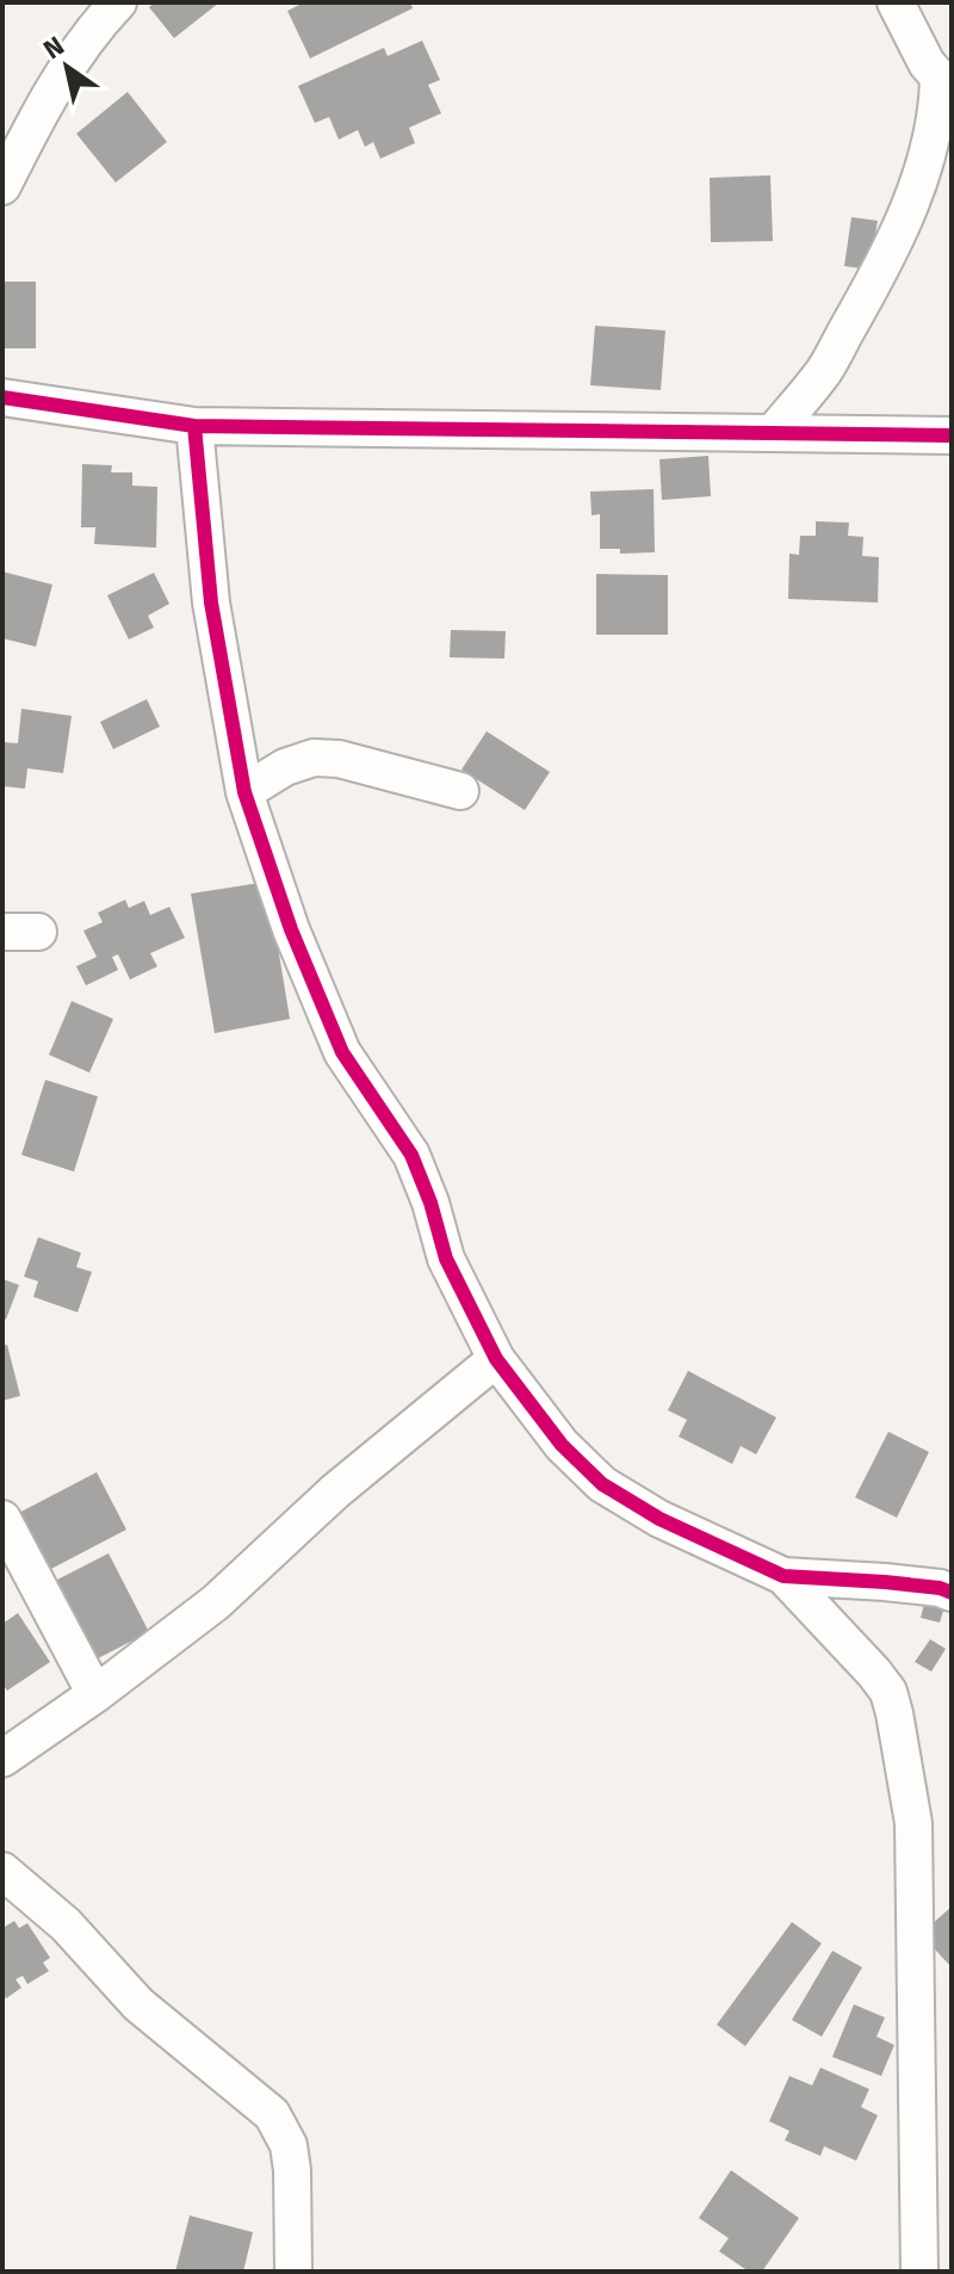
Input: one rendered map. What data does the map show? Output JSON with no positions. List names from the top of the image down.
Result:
{
  "north": "top left"
}
